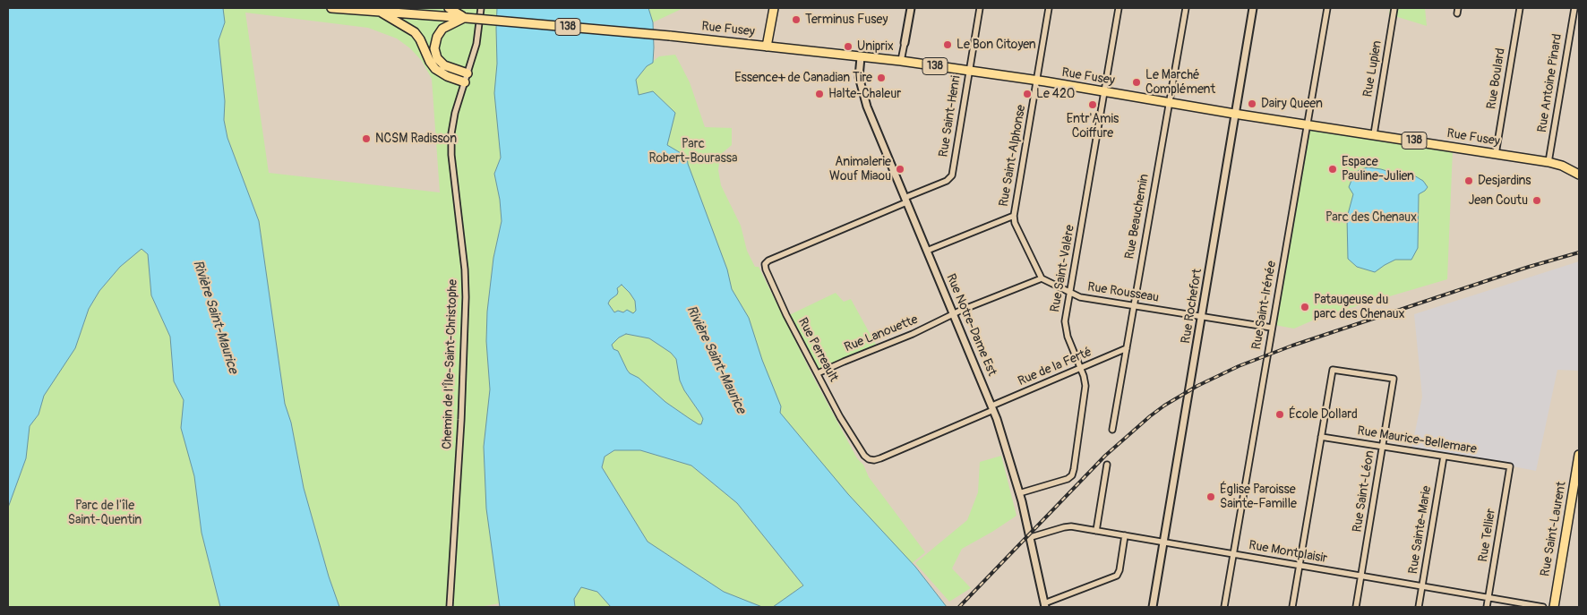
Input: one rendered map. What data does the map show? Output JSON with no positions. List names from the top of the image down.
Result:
{
  "streets": {
    "main road": ["138", "Rue Fusey", "Rue Saint-Laurent"],
    "street": [
      "Rue Lupien",
      "Rue Boulard",
      "Rue Antoine Pinard",
      "Rue Saint-Henri",
      "Rue Saint-Alphonse",
      "Rue Beauchemin",
      "Rue Saint-Valère",
      "Rue Rousseau",
      "Rue Saint-Irénée",
      "Rue Rochefort",
      "Rue Notre-Dame Est",
      "Rue Lanouette",
      "Rue Perreault",
      "Chemin de l'Île-Saint-Christophe",
      "Rue de la Ferté",
      "Rue Maurice-Bellemare",
      "Rue Saint-Léon",
      "Rue Sainte-Marie",
      "Rue Tellier",
      "Rue Montplaisir"
    ]
  },
  "crossings": [
    ["138", "Rue Fusey"],
    ["Rue Fusey", "Rue Lupien"],
    ["Rue Fusey", "Rue Boulard"],
    ["Rue Fusey", "Rue Antoine Pinard"],
    ["Rue Fusey", "Rue Saint-Henri"],
    ["Rue Fusey", "Rue Saint-Alphonse"],
    ["Rue Fusey", "Rue Beauchemin"],
    ["Rue Fusey", "Rue Saint-Valère"],
    ["Rue Fusey", "Rue Saint-Irénée"],
    ["Rue Fusey", "Rue Rochefort"],
    ["Rue Fusey", "Rue Notre-Dame Est"],
    ["Rue Saint-Henri", "Rue Notre-Dame Est"],
    ["Rue Saint-Henri", "Rue Perreault"],
    ["Rue Saint-Alphonse", "Rue Notre-Dame Est"],
    ["Rue Beauchemin", "Rue Rousseau"],
    ["Rue Beauchemin", "Rue de la Ferté"],
    ["Rue Saint-Valère", "Rue Rousseau"],
    ["Rue Saint-Valère", "Rue Notre-Dame Est"],
    ["Rue Saint-Valère", "Rue de la Ferté"],
    ["Rue Rousseau", "Rue Saint-Irénée"],
    ["Rue Rousseau", "Rue Rochefort"],
    ["Rue Saint-Irénée", "Rue Montplaisir"],
    ["Rue Rochefort", "Rue Montplaisir"],
    ["Rue Notre-Dame Est", "Rue Lanouette"],
    ["Rue Notre-Dame Est", "Rue Perreault"],
    ["Rue Notre-Dame Est", "Rue de la Ferté"],
    ["Rue Notre-Dame Est", "Rue Montplaisir"],
    ["Rue Lanouette", "Rue Perreault"],
    ["Rue Perreault", "Rue de la Ferté"],
    ["Rue Maurice-Bellemare", "Rue Saint-Léon"],
    ["Rue Maurice-Bellemare", "Rue Sainte-Marie"],
    ["Rue Maurice-Bellemare", "Rue Tellier"],
    ["Rue Saint-Léon", "Rue Montplaisir"],
    ["Rue Sainte-Marie", "Rue Montplaisir"],
    ["Rue Tellier", "Rue Montplaisir"]
  ],
  "water": ["Rivière Saint-Maurice"],
  "parks": ["Parc Robert-Bourassa", "Parc des Chenaux", "Parc de l'île Saint-Quentin"],
  "places": [
    "Terminus Fusey",
    "Le Bon Citoyen",
    "Uniprix",
    "Essence+ de Canadian Tire",
    "Le Marché Complément",
    "Halte-Chaleur",
    "Le 420",
    "Dairy Queen",
    "Entr'Amis Coiffure",
    "NCSM Radisson",
    "Animalerie Wouf Miaou",
    "Espace Pauline-Julien",
    "Desjardins",
    "Jean Coutu",
    "Pataugeuse du parc des Chenaux",
    "École Dollard",
    "Église Paroisse Sainte-Famille"
  ]
}
